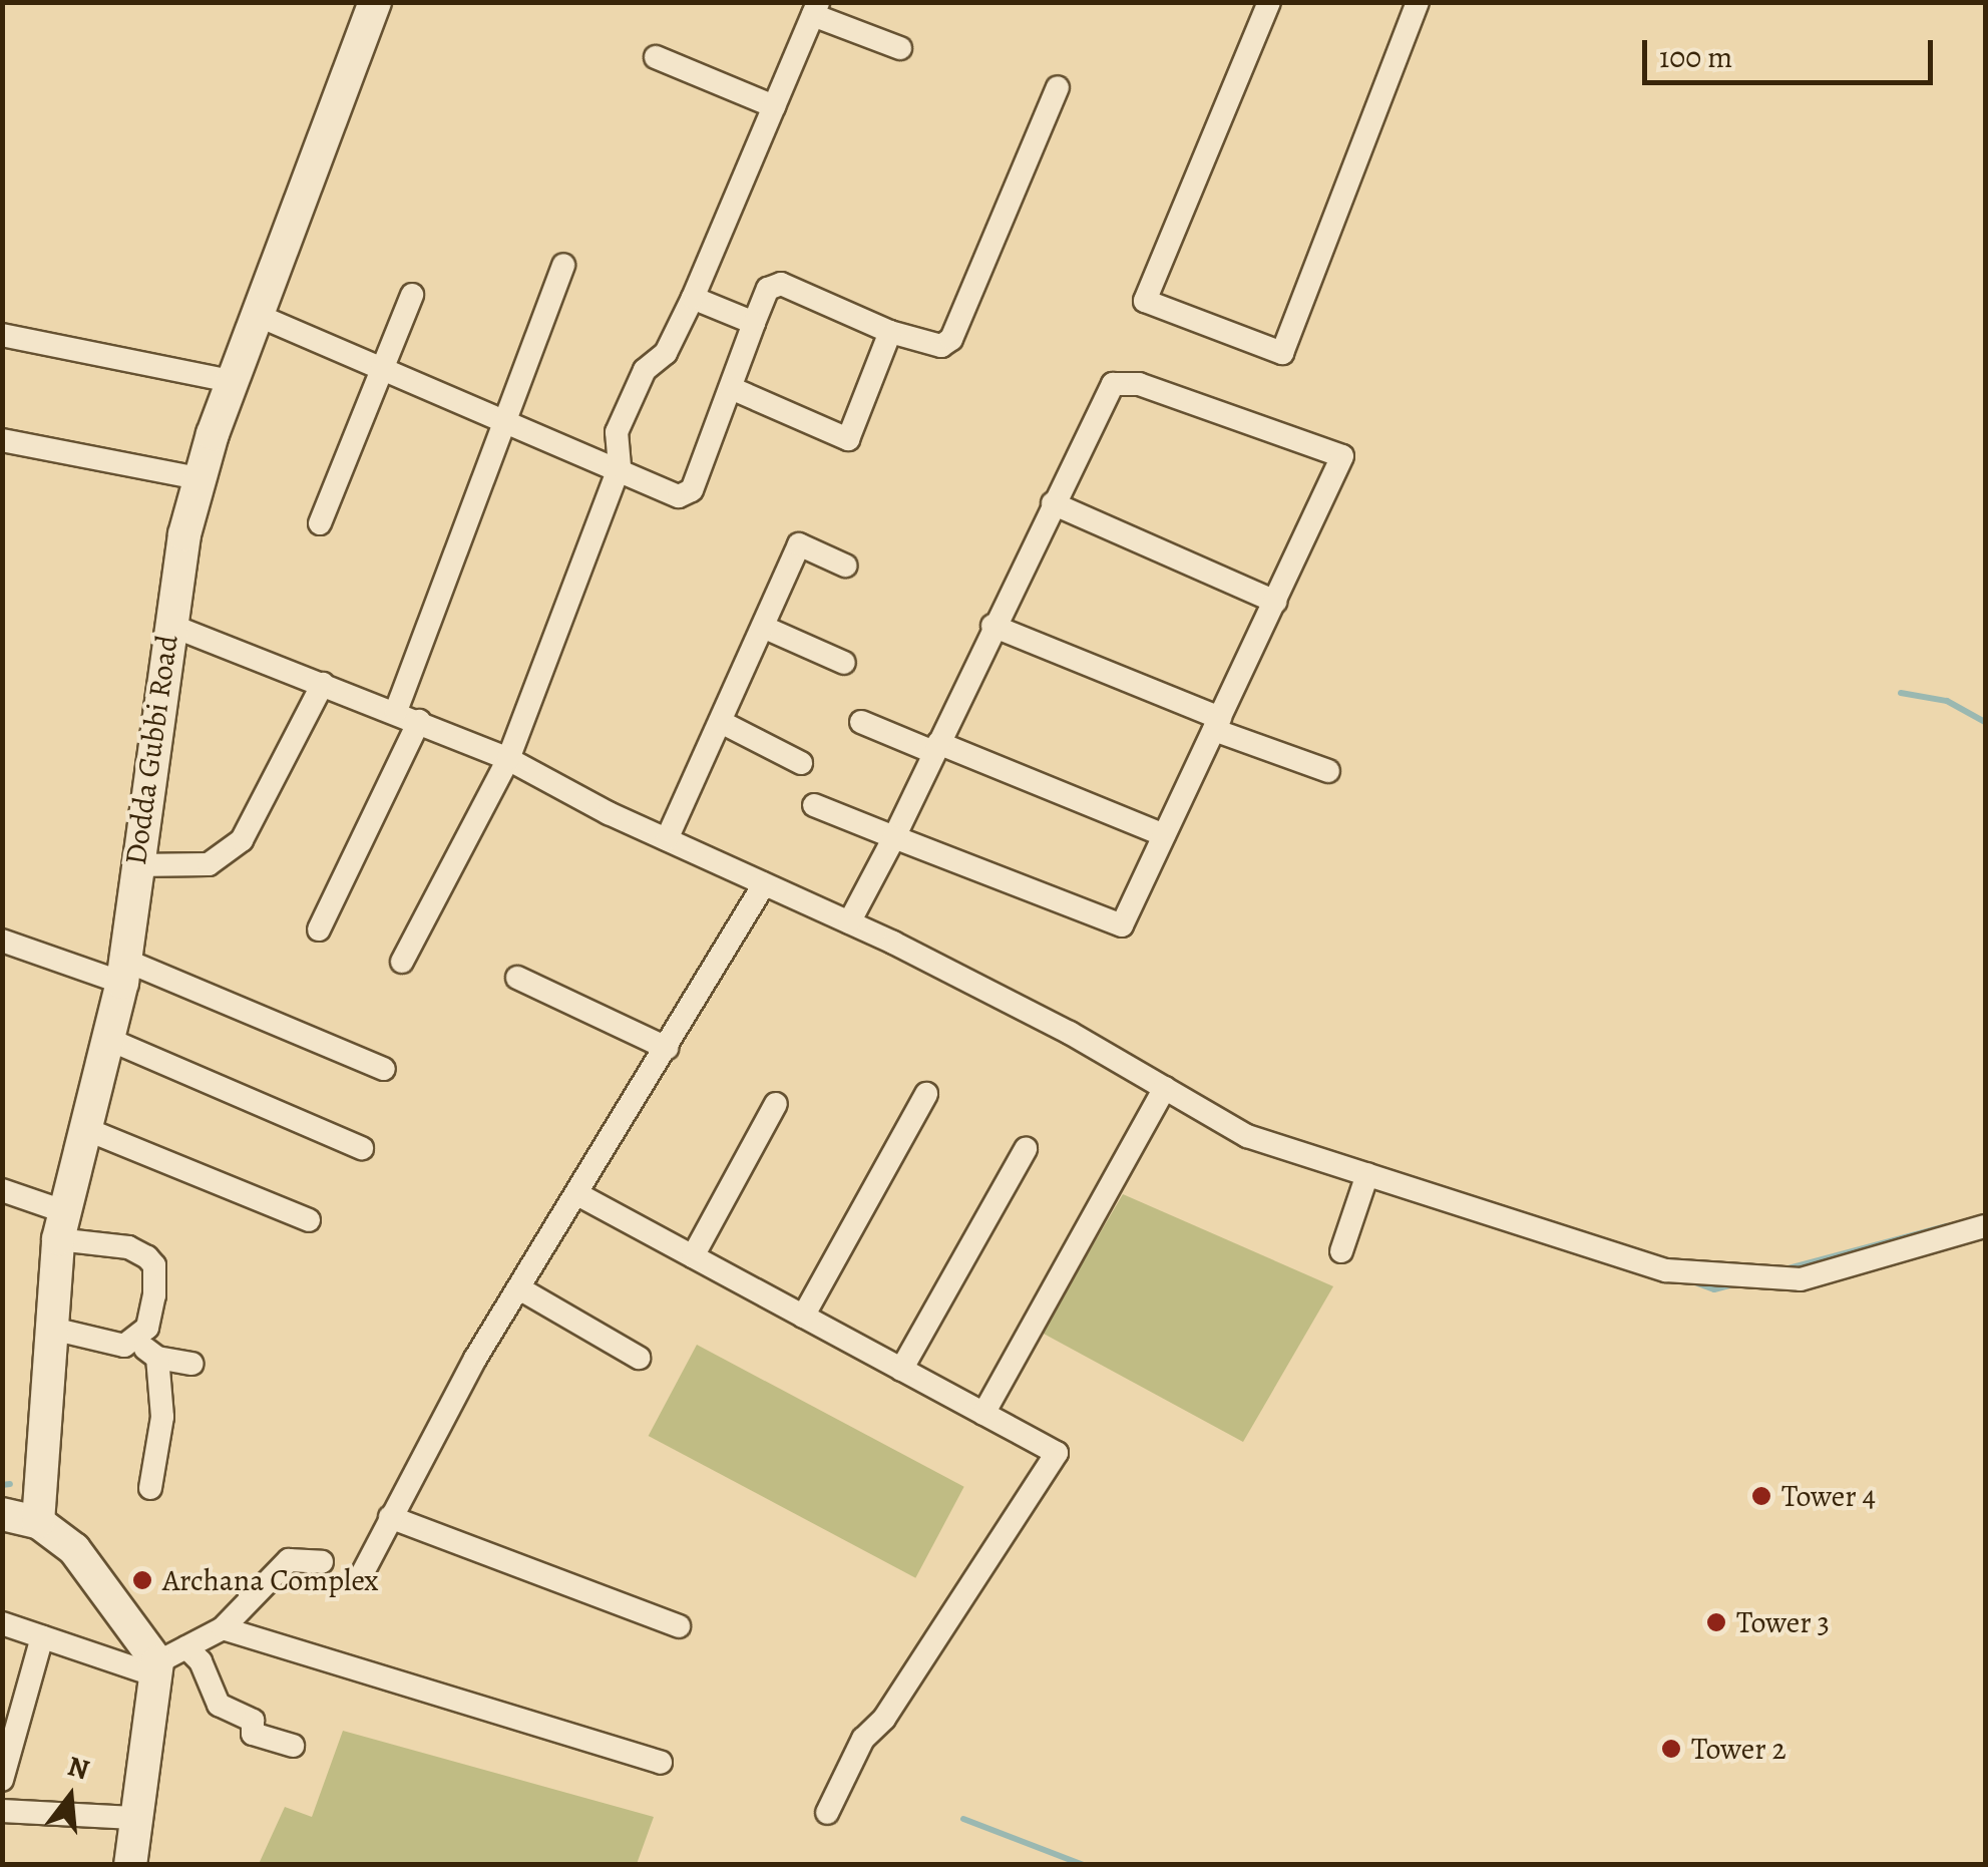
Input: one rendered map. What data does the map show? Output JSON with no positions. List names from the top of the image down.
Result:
{
  "streets": {
    "main road": ["Dodda Gubbi Road"]
  },
  "places": [
    "Tower 4",
    "Archana Complex",
    "Tower 3",
    "Tower 2"
  ],
  "scale_bar": "100 m",
  "north": "top"
}
